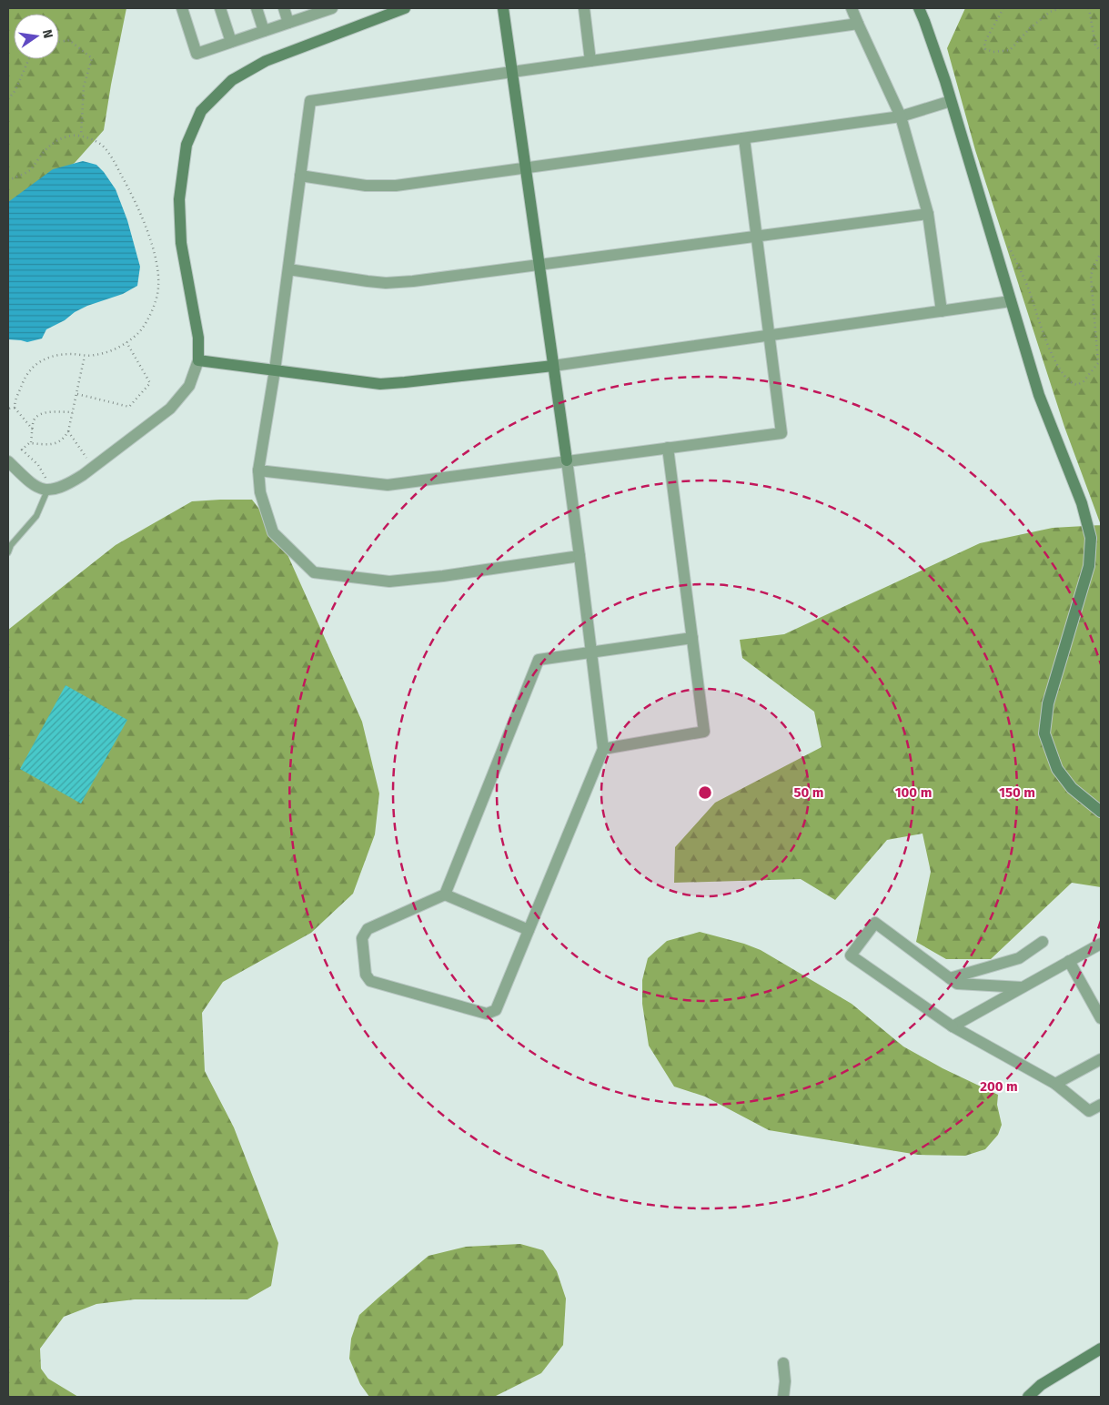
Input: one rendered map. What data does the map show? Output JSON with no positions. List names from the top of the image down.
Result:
{
  "north": "right",
  "rings": [
    "50 m",
    "100 m",
    "150 m",
    "200 m"
  ]
}
